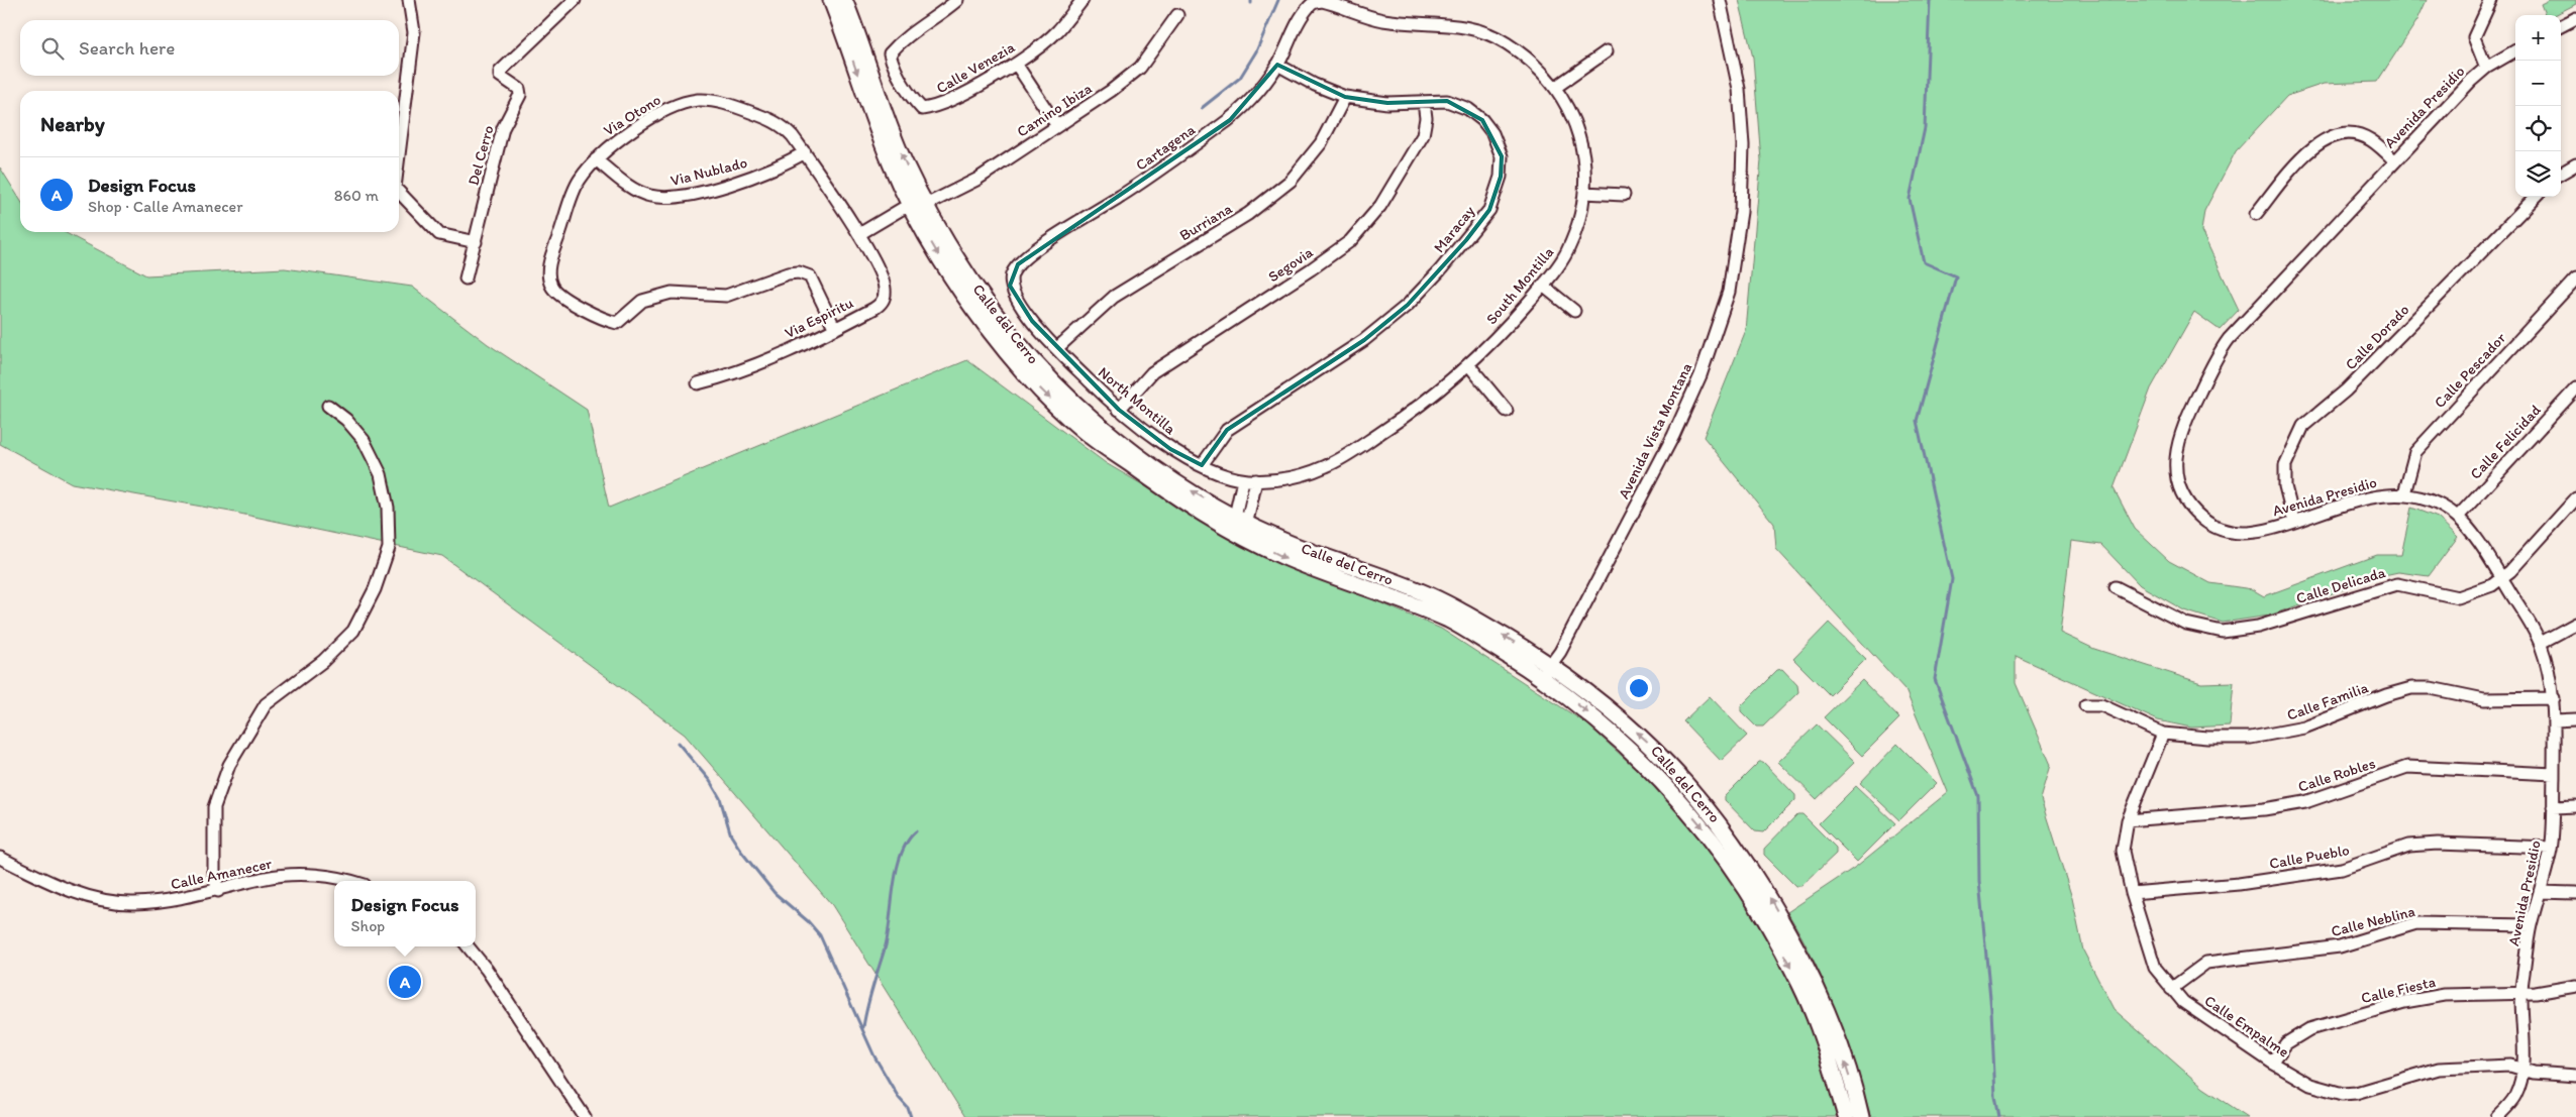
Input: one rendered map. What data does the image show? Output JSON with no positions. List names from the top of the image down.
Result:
{
  "streets": {
    "main road": ["Calle del Cerro"],
    "street": [
      "Calle Venezia",
      "Avenida Presidio",
      "Camino Ibiza",
      "Via Otono",
      "Cartagena",
      "Del Cerro",
      "Via Nublado",
      "Burriana",
      "Maracay",
      "Segovia",
      "South Montilla",
      "Via Espiritu",
      "Calle Dorado",
      "Calle Pescador",
      "North Montilla",
      "Avenida Vista Montana",
      "Calle Felicidad",
      "Calle Delicada",
      "Calle Familia",
      "Calle Robles",
      "Calle Pueblo",
      "Calle Amanecer",
      "Calle Neblina",
      "Calle Fiesta",
      "Calle Empalme"
    ]
  },
  "crossings": [
    ["Avenida Presidio", "Calle Dorado"],
    ["Avenida Presidio", "Calle Pescador"],
    ["Avenida Presidio", "Calle Felicidad"],
    ["Avenida Presidio", "Calle Delicada"],
    ["Avenida Presidio", "Calle Familia"],
    ["Avenida Presidio", "Calle Robles"],
    ["Avenida Presidio", "Calle Pueblo"],
    ["Avenida Presidio", "Calle Neblina"],
    ["Avenida Presidio", "Calle Fiesta"],
    ["Avenida Presidio", "Calle Empalme"],
    ["Camino Ibiza", "Via Otono"],
    ["Camino Ibiza", "Via Espiritu"],
    ["Camino Ibiza", "Calle del Cerro"],
    ["Via Otono", "Via Nublado"],
    ["Via Otono", "Via Espiritu"],
    ["Cartagena", "Maracay"],
    ["Cartagena", "South Montilla"],
    ["Cartagena", "North Montilla"],
    ["Burriana", "Maracay"],
    ["Burriana", "North Montilla"],
    ["Maracay", "Segovia"],
    ["Maracay", "North Montilla"],
    ["Segovia", "North Montilla"],
    ["South Montilla", "North Montilla"],
    ["Calle del Cerro", "Avenida Vista Montana"],
    ["Calle Familia", "Calle Empalme"],
    ["Calle Robles", "Calle Empalme"],
    ["Calle Pueblo", "Calle Empalme"],
    ["Calle Neblina", "Calle Empalme"],
    ["Calle Fiesta", "Calle Empalme"]
  ],
  "page": {
    "map_buttons": ["+", "−"],
    "search": "Search here",
    "heading": "Nearby",
    "list": [
      {
        "mark": "A",
        "name": "Design Focus",
        "note": "Shop · Calle Amanecer",
        "value": "860 m"
      }
    ],
    "popup": ["Design Focus", "Shop"],
    "pins": "A"
  }
}
